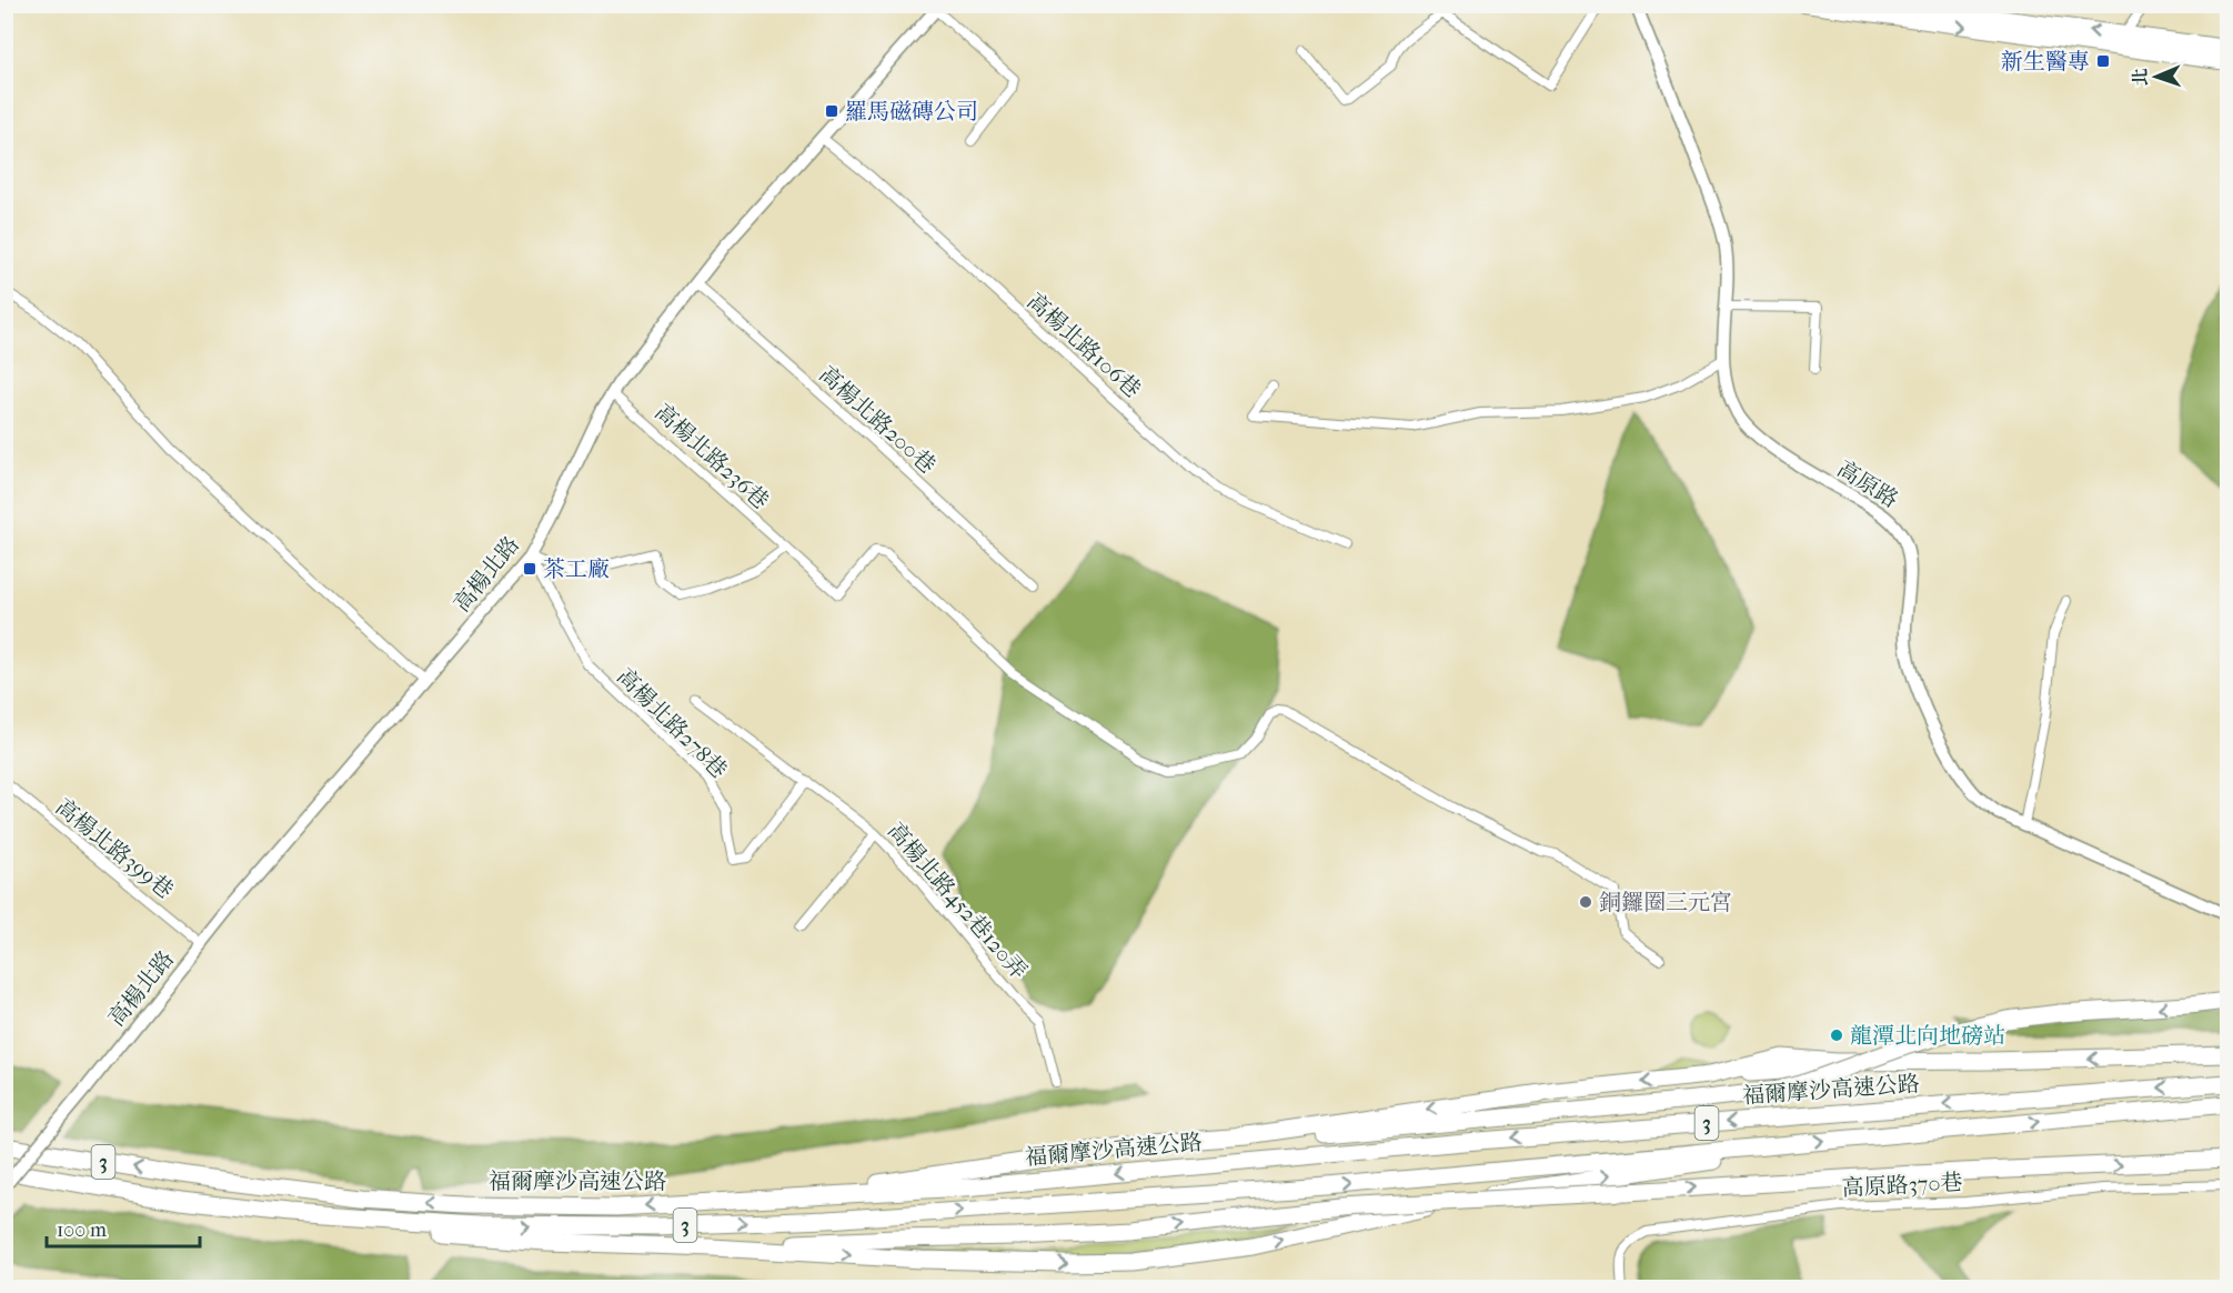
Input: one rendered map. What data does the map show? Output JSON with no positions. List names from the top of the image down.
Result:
{
  "streets": {
    "highway": ["福爾摩沙高速公路", "3"],
    "street": [
      "高楊北路106巷",
      "高楊北路200巷",
      "高楊北路236巷",
      "高原路",
      "高楊北路",
      "高楊北路278巷",
      "高楊北路399巷",
      "高楊北路452巷120弄",
      "高原路370巷"
    ]
  },
  "crossings": [
    ["高楊北路106巷", "高楊北路"],
    ["高楊北路200巷", "高楊北路"],
    ["高楊北路236巷", "高楊北路"],
    ["高楊北路", "高楊北路278巷"],
    ["高楊北路", "高楊北路399巷"],
    ["高楊北路278巷", "高楊北路452巷120弄"]
  ],
  "places": {
    "transit": ["新生醫專", "羅馬磁磚公司", "茶工廠"],
    "other": ["銅鑼圈三元宮", "龍潭北向地磅站"]
  },
  "scale_bar": "100 m",
  "north": "left"
}
